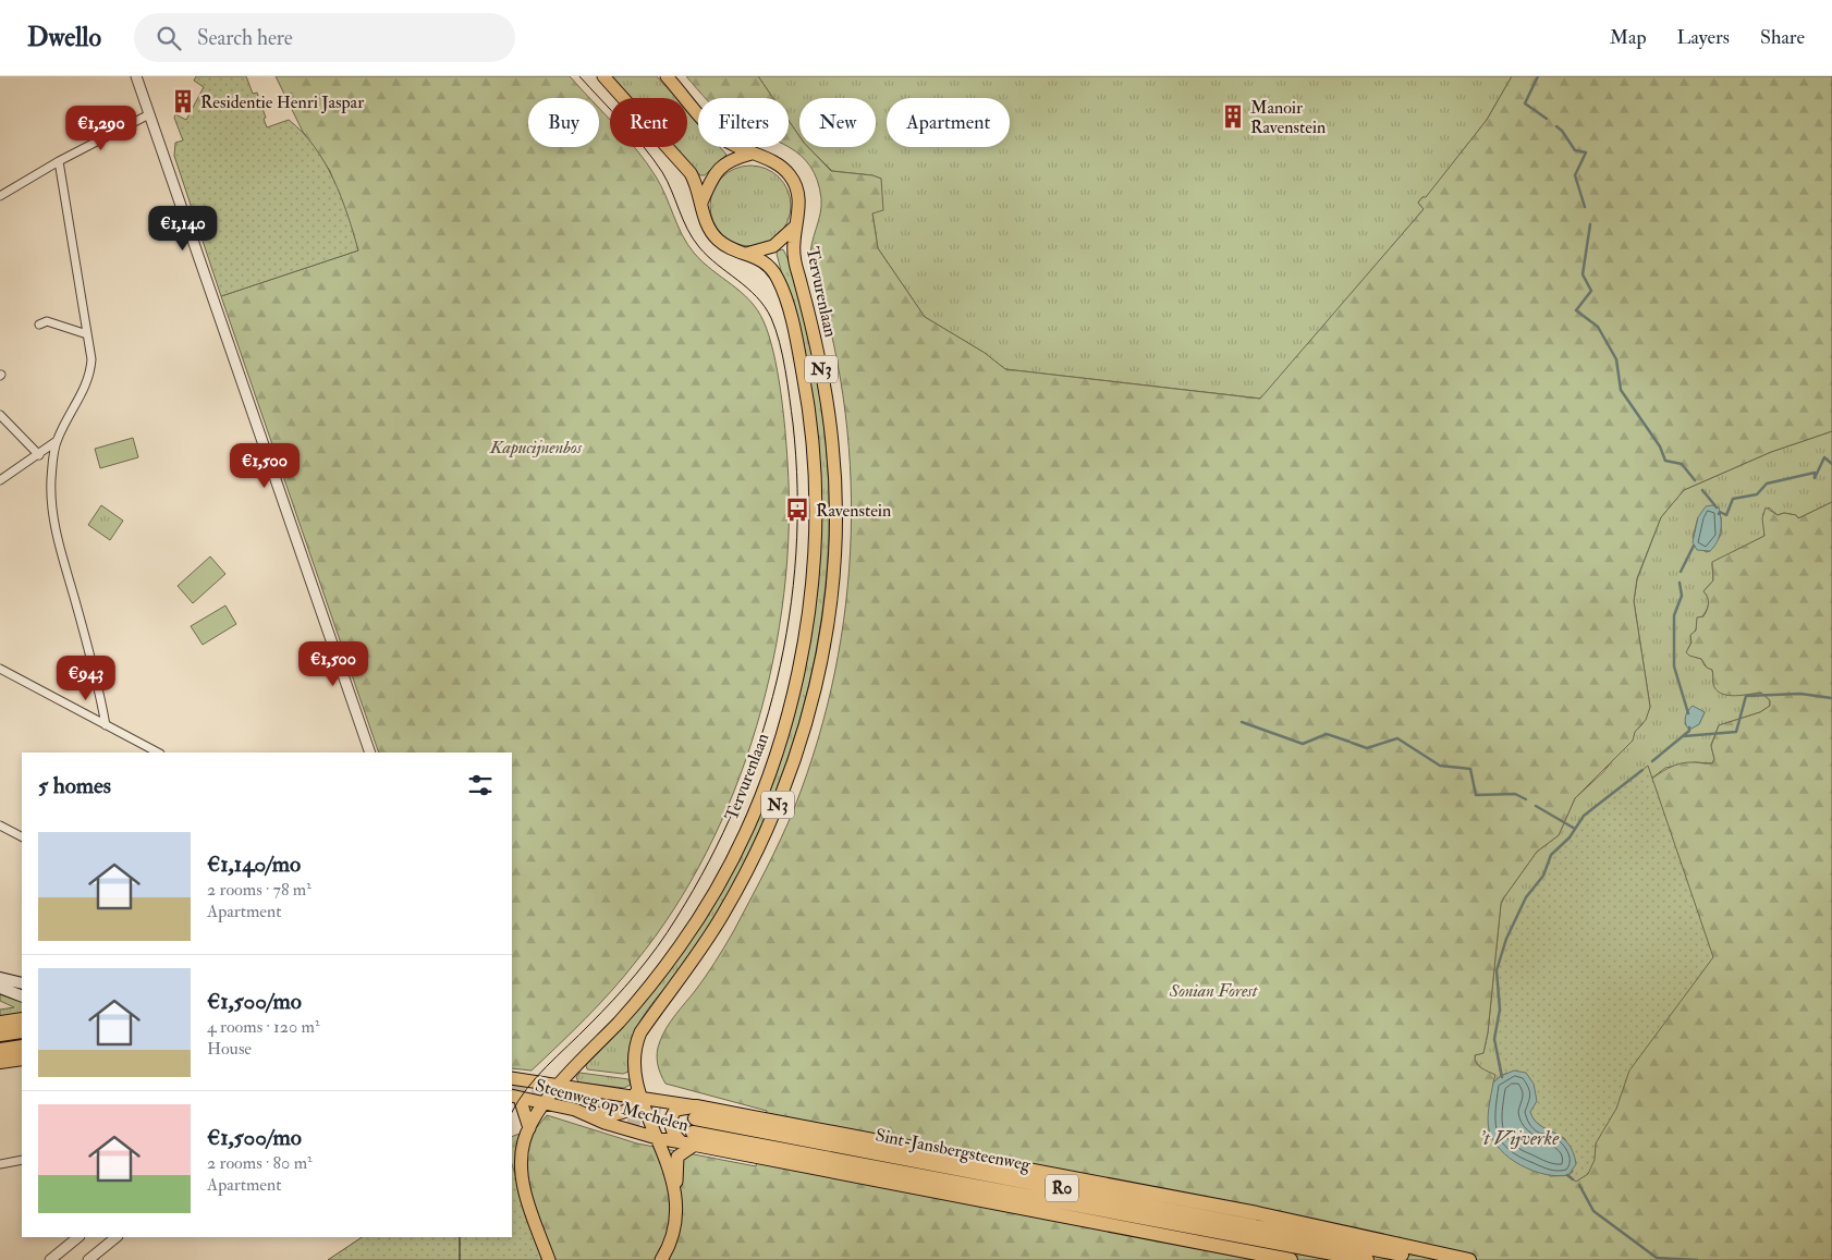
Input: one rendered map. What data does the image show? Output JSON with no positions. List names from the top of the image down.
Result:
{
  "streets": {
    "highway": ["Sint-Jansbergsteenweg", "R0"],
    "main road": ["Tervurenlaan", "N3", "Steenweg op Mechelen"]
  },
  "crossings": [
    ["Tervurenlaan", "Steenweg op Mechelen"],
    ["Steenweg op Mechelen", "Sint-Jansbergsteenweg"]
  ],
  "water": ["'t Vijverke"],
  "parks": ["Kapucijnenbos", "Sonian Forest"],
  "places": {
    "building": ["Residentie Henri Jaspar", "Manoir Ravenstein"],
    "bus stop": ["Ravenstein"]
  },
  "page": {
    "header": "Dwello",
    "search": "Search here",
    "nav": ["Map", "Layers", "Share"],
    "chip": [
      "Buy",
      "Rent",
      "Filters",
      "New",
      "Apartment"
    ],
    "price": [
      "€1,290",
      "€1,140",
      "€1,500",
      "€1,500",
      "€943"
    ],
    "heading": "5 homes",
    "list": [
      {
        "name": "€1,140/mo",
        "note": "2 rooms · 78 m² · Apartment"
      },
      {
        "name": "€1,500/mo",
        "note": "4 rooms · 120 m² · House"
      },
      {
        "name": "€1,500/mo",
        "note": "2 rooms · 80 m² · Apartment"
      }
    ]
  }
}
